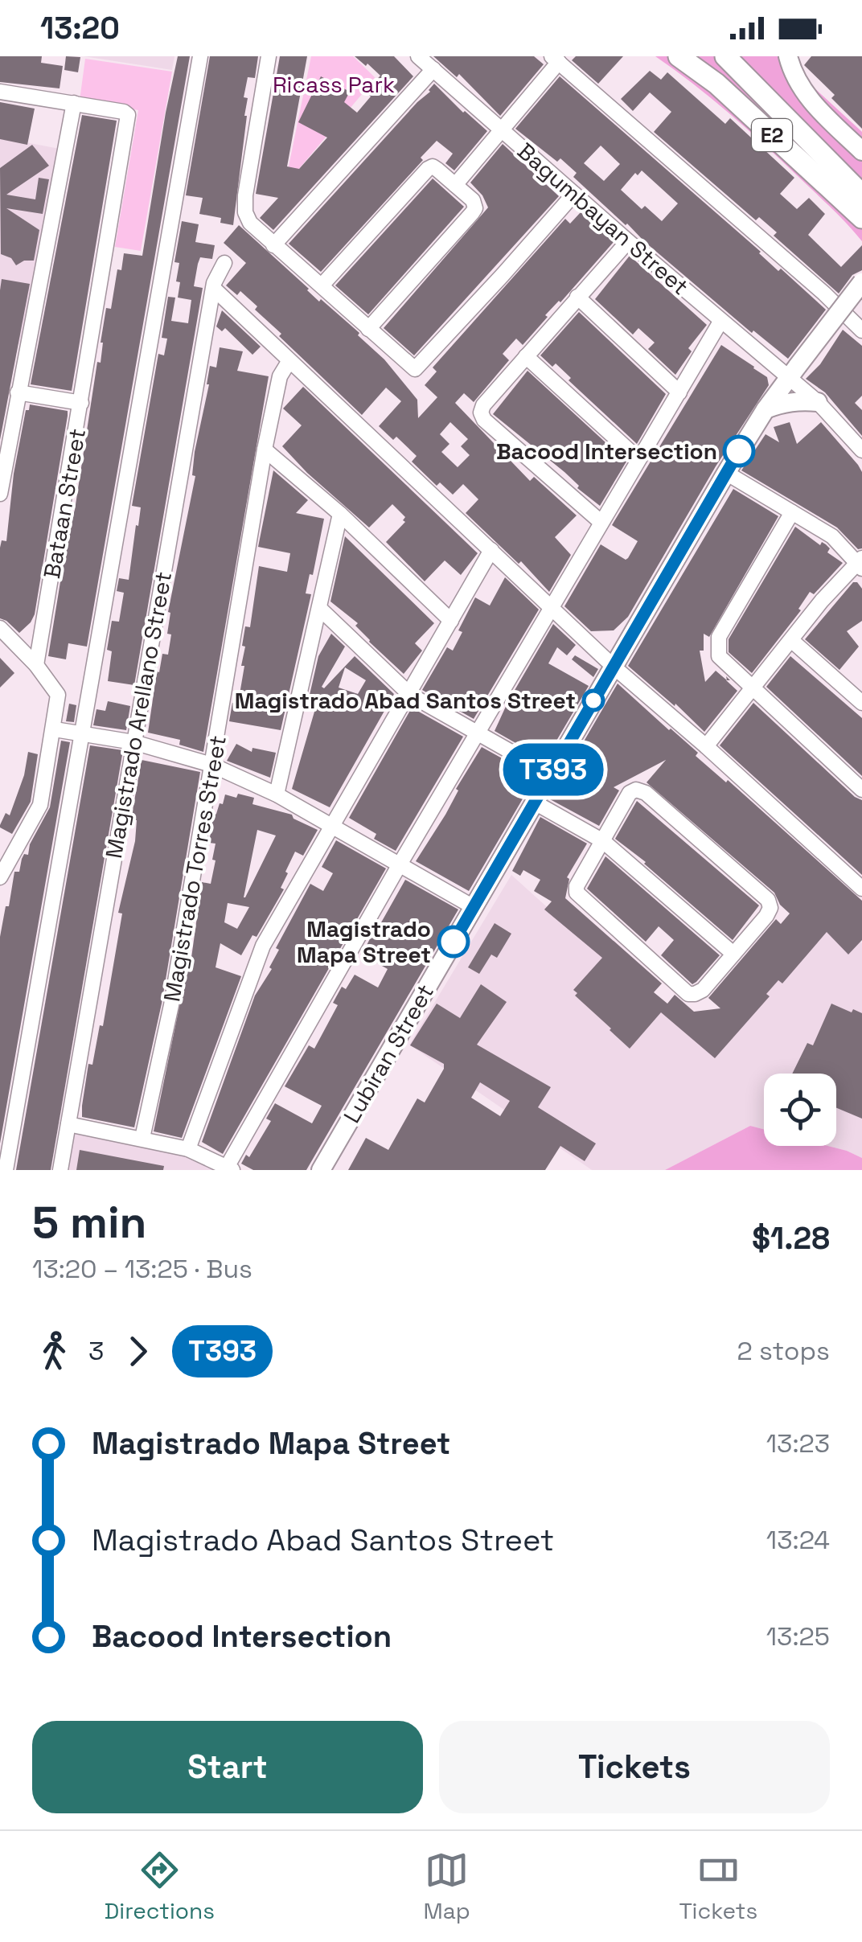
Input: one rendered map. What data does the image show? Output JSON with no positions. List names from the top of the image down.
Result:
{
  "streets": {
    "highway": ["E2"],
    "main road": ["Lubiran Street"],
    "street": [
      "Bagumbayan Street",
      "Bataan Street",
      "Magistrado Arellano Street",
      "Magistrado Torres Street"
    ]
  },
  "crossings": [
    ["Bagumbayan Street", "Lubiran Street"]
  ],
  "parks": ["Ricass Park"],
  "places": ["Bacood Intersection", "Magistrado Abad Santos Street", "Magistrado Mapa Street"],
  "lines": ["bus line T393"],
  "page": {
    "status": "13:20",
    "on_map": "T393",
    "heading": ["5 min", "13:20 – 13:25 · Bus", "$1.28"],
    "legs": ["3", "T393", "2 stops"],
    "list": [
      {
        "name": "Magistrado Mapa Street",
        "value": "13:23"
      },
      {
        "name": "Magistrado Abad Santos Street",
        "value": "13:24"
      },
      {
        "name": "Bacood Intersection",
        "value": "13:25"
      }
    ],
    "buttons": ["Start", "Tickets"],
    "tabs": ["Directions", "Map", "Tickets"]
  }
}
